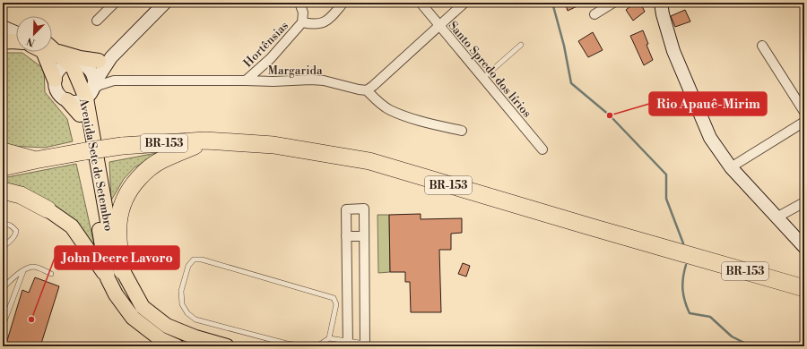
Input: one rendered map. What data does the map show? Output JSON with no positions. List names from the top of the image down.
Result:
{
  "streets": {
    "highway": ["BR-153"],
    "main road": ["Avenida Sete de Setembro"],
    "street": ["Hortênsias", "Santo Spredo dos lírios", "Margarida"]
  },
  "crossings": [
    ["Hortênsias", "Margarida"],
    ["Margarida", "Avenida Sete de Setembro"]
  ],
  "places": ["Rio Apauê-Mirim", "John Deere Lavoro"],
  "north": "bottom left"
}
